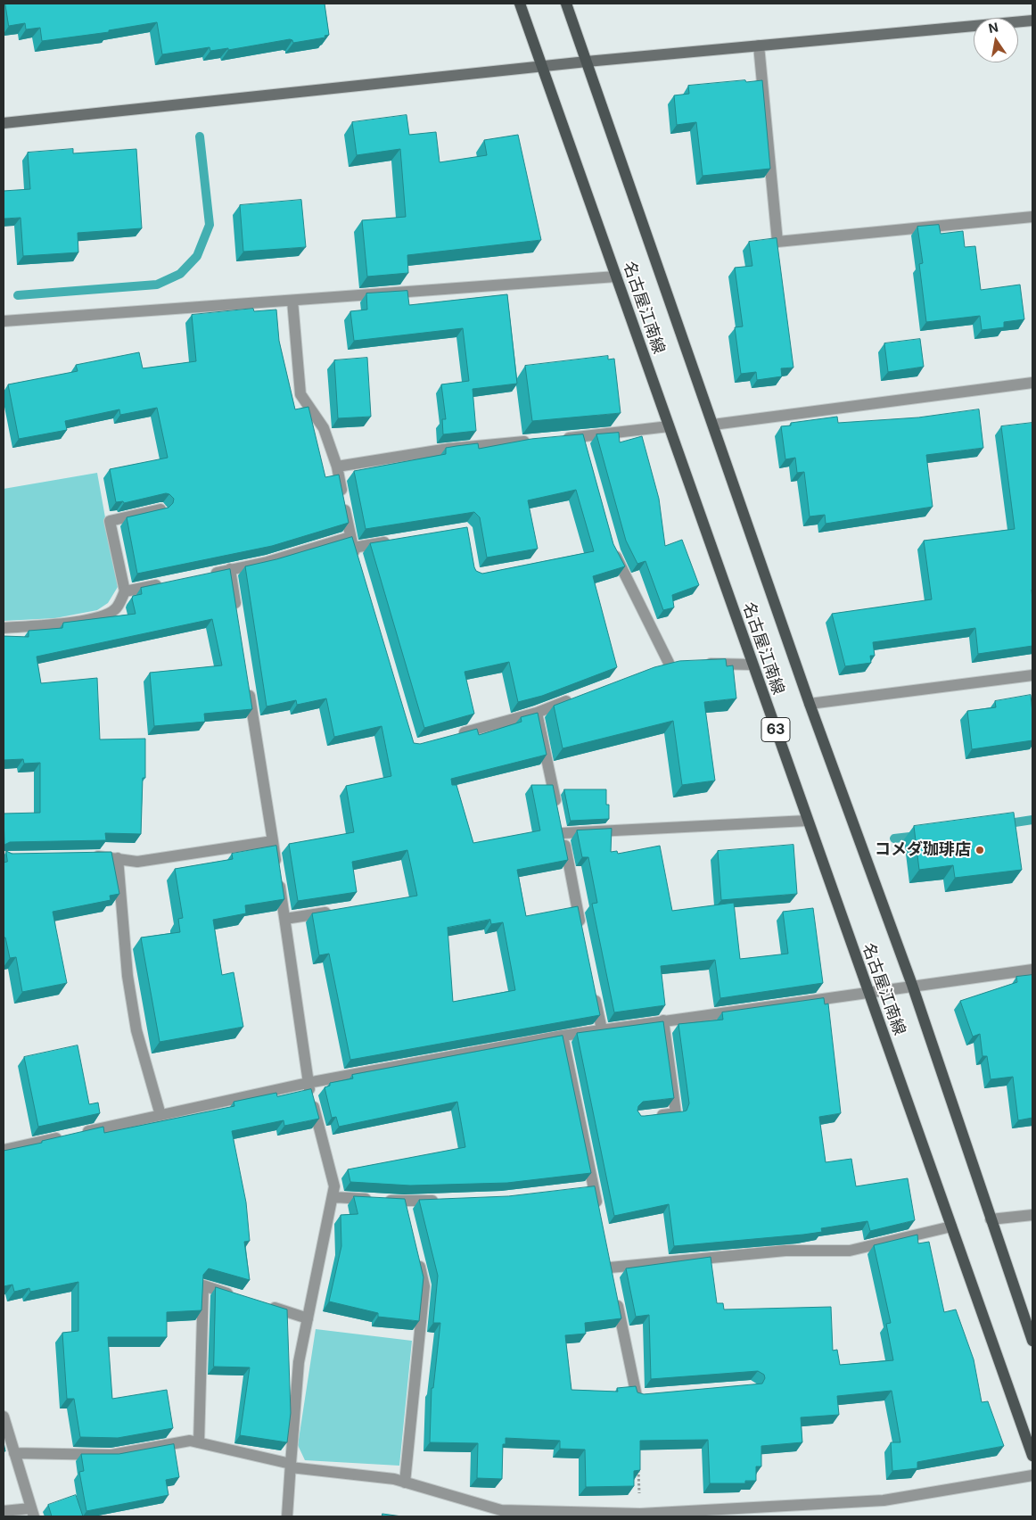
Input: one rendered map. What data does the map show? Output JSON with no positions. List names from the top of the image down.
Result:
{
  "streets": {
    "main road": ["名古屋江南線", "63"]
  },
  "places": ["コメダ珈琲店"],
  "north": "top"
}
